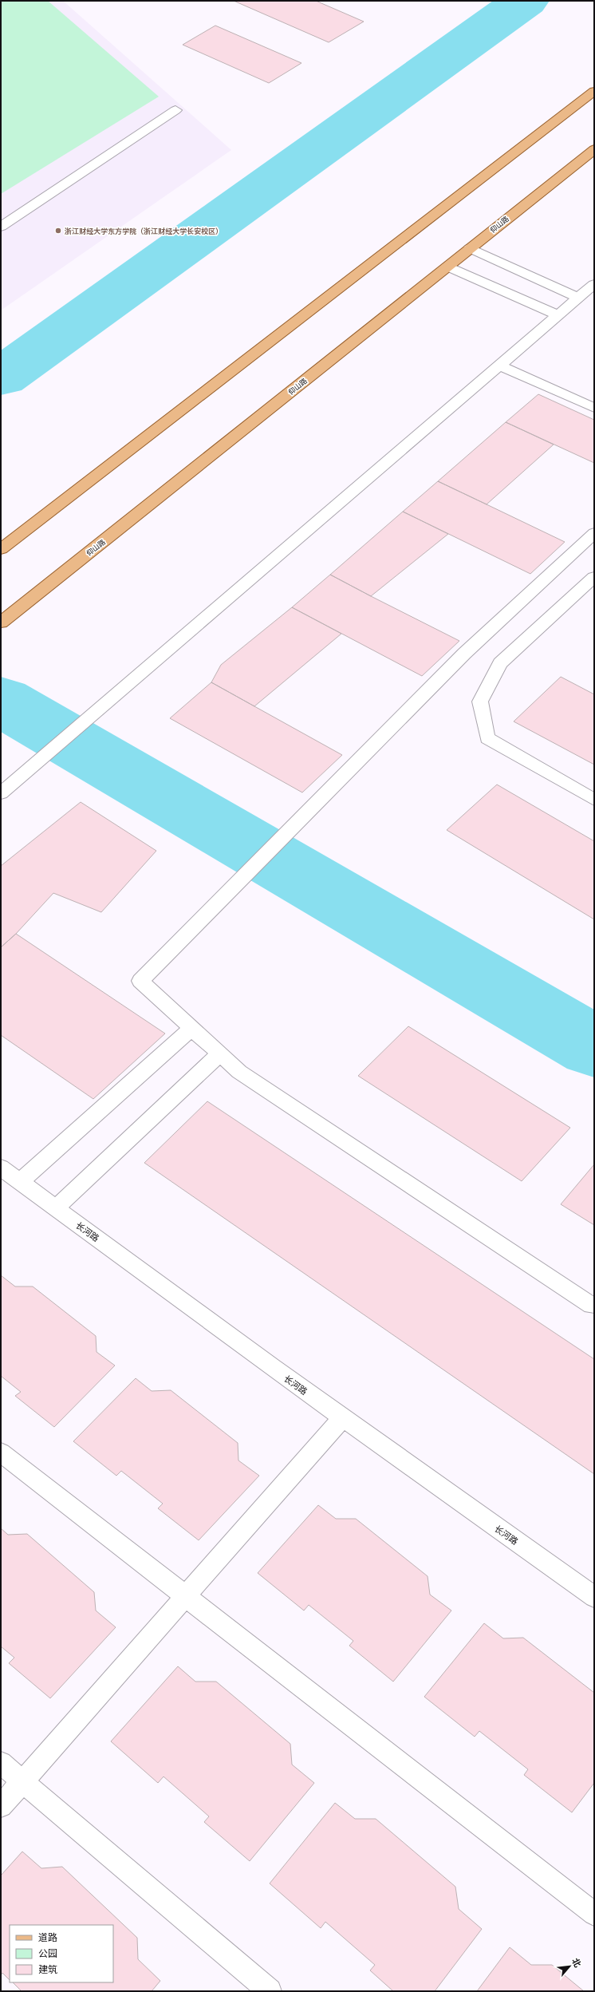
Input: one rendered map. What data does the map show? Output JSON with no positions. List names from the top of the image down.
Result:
{
  "streets": {
    "main road": ["仰山路"],
    "street": ["长河路"]
  },
  "places": ["浙江财经大学东方学院（浙江财经大学长安校区）"],
  "legend": ["道路", "公园", "建筑"],
  "north": "top right"
}
